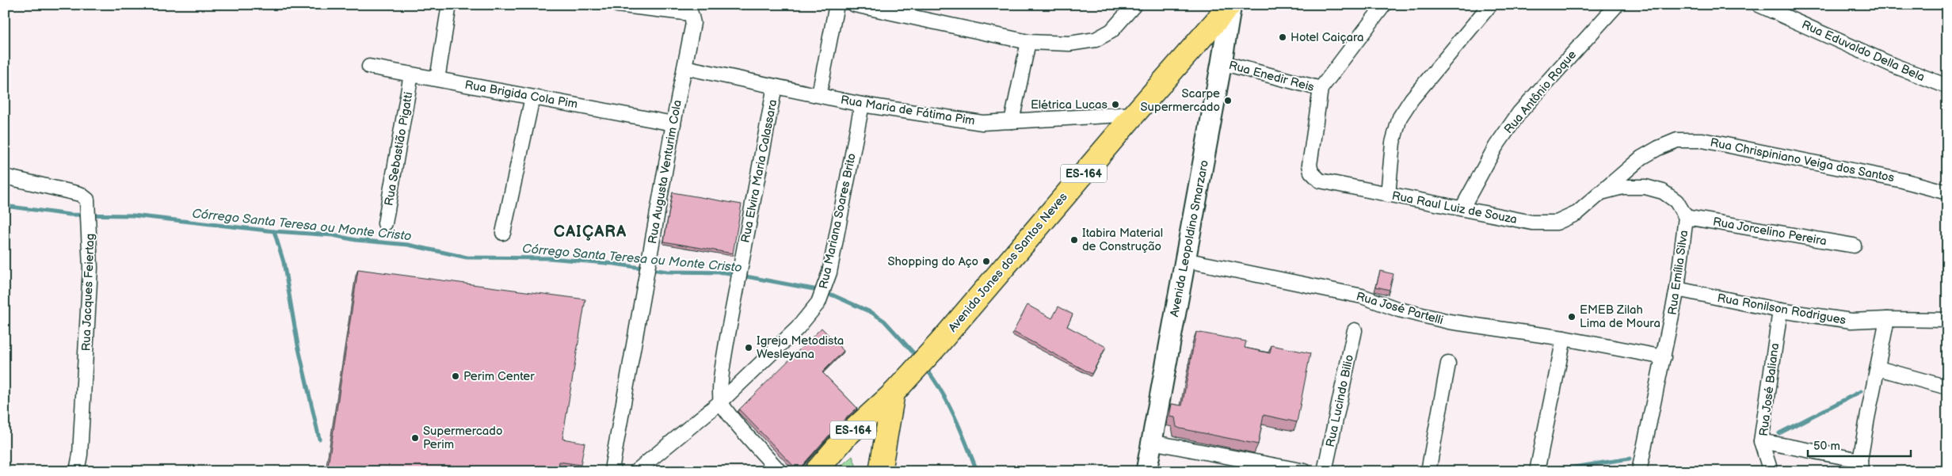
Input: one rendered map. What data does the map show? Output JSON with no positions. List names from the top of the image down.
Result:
{
  "streets": {
    "highway": ["ES-164", "Avenida Jones dos Santos Neves"],
    "street": [
      "Rua Eduvaldo Della Bela",
      "Rua Enedir Reis",
      "Rua Antônio Roque",
      "Rua Brigida Cola Pim",
      "Rua Maria de Fátima Pim",
      "Rua Sebastião Pigatti",
      "Rua Chrispiniano Veiga dos Santos",
      "Rua Elvira Maria Calassara",
      "Rua Augusta Venturim Cola",
      "Rua Raul Luiz de Souza",
      "Rua Mariana Soares Brito",
      "Rua Jorcelino Pereira",
      "Avenida Leopoldino Smarzaro",
      "Rua Emília Silva",
      "Rua Jacques Feiertag",
      "Rua José Partelli",
      "Rua Ronilson Rodrigues",
      "Rua José Baliana",
      "Rua Lucindo Bilio"
    ]
  },
  "crossings": [
    ["Rua Enedir Reis", "Rua Raul Luiz de Souza"],
    ["Rua Enedir Reis", "Avenida Leopoldino Smarzaro"],
    ["Rua Antônio Roque", "Rua Raul Luiz de Souza"],
    ["Rua Brigida Cola Pim", "Rua Sebastião Pigatti"],
    ["Rua Brigida Cola Pim", "Rua Augusta Venturim Cola"],
    ["Rua Maria de Fátima Pim", "Rua Elvira Maria Calassara"],
    ["Rua Maria de Fátima Pim", "Rua Augusta Venturim Cola"],
    ["Rua Maria de Fátima Pim", "Rua Mariana Soares Brito"],
    ["Rua Maria de Fátima Pim", "Avenida Jones dos Santos Neves"],
    ["Rua Chrispiniano Veiga dos Santos", "Rua Raul Luiz de Souza"],
    ["Rua Chrispiniano Veiga dos Santos", "Rua Emília Silva"],
    ["Rua Elvira Maria Calassara", "Rua Mariana Soares Brito"],
    ["ES-164", "Avenida Jones dos Santos Neves"],
    ["Rua Raul Luiz de Souza", "Rua Emília Silva"],
    ["Rua Jorcelino Pereira", "Rua Emília Silva"],
    ["Avenida Leopoldino Smarzaro", "Avenida Jones dos Santos Neves"],
    ["Avenida Leopoldino Smarzaro", "Rua José Partelli"],
    ["Rua Emília Silva", "Rua José Partelli"],
    ["Rua Emília Silva", "Rua Ronilson Rodrigues"],
    ["Rua Ronilson Rodrigues", "Rua José Baliana"]
  ],
  "districts": ["CAIÇARA"],
  "water": ["Córrego Santa Teresa ou Monte Cristo"],
  "places": [
    "Hotel Caiçara",
    "Scarpe Supermercado",
    "Elétrica Lucas",
    "Itabira Material de Construção",
    "Shopping do Aço",
    "EMEB Zilah Lima de Moura",
    "Igreja Metodista Wesleyana",
    "Perim Center",
    "Supermercado Perim"
  ],
  "scale_bar": "50 m"
}
